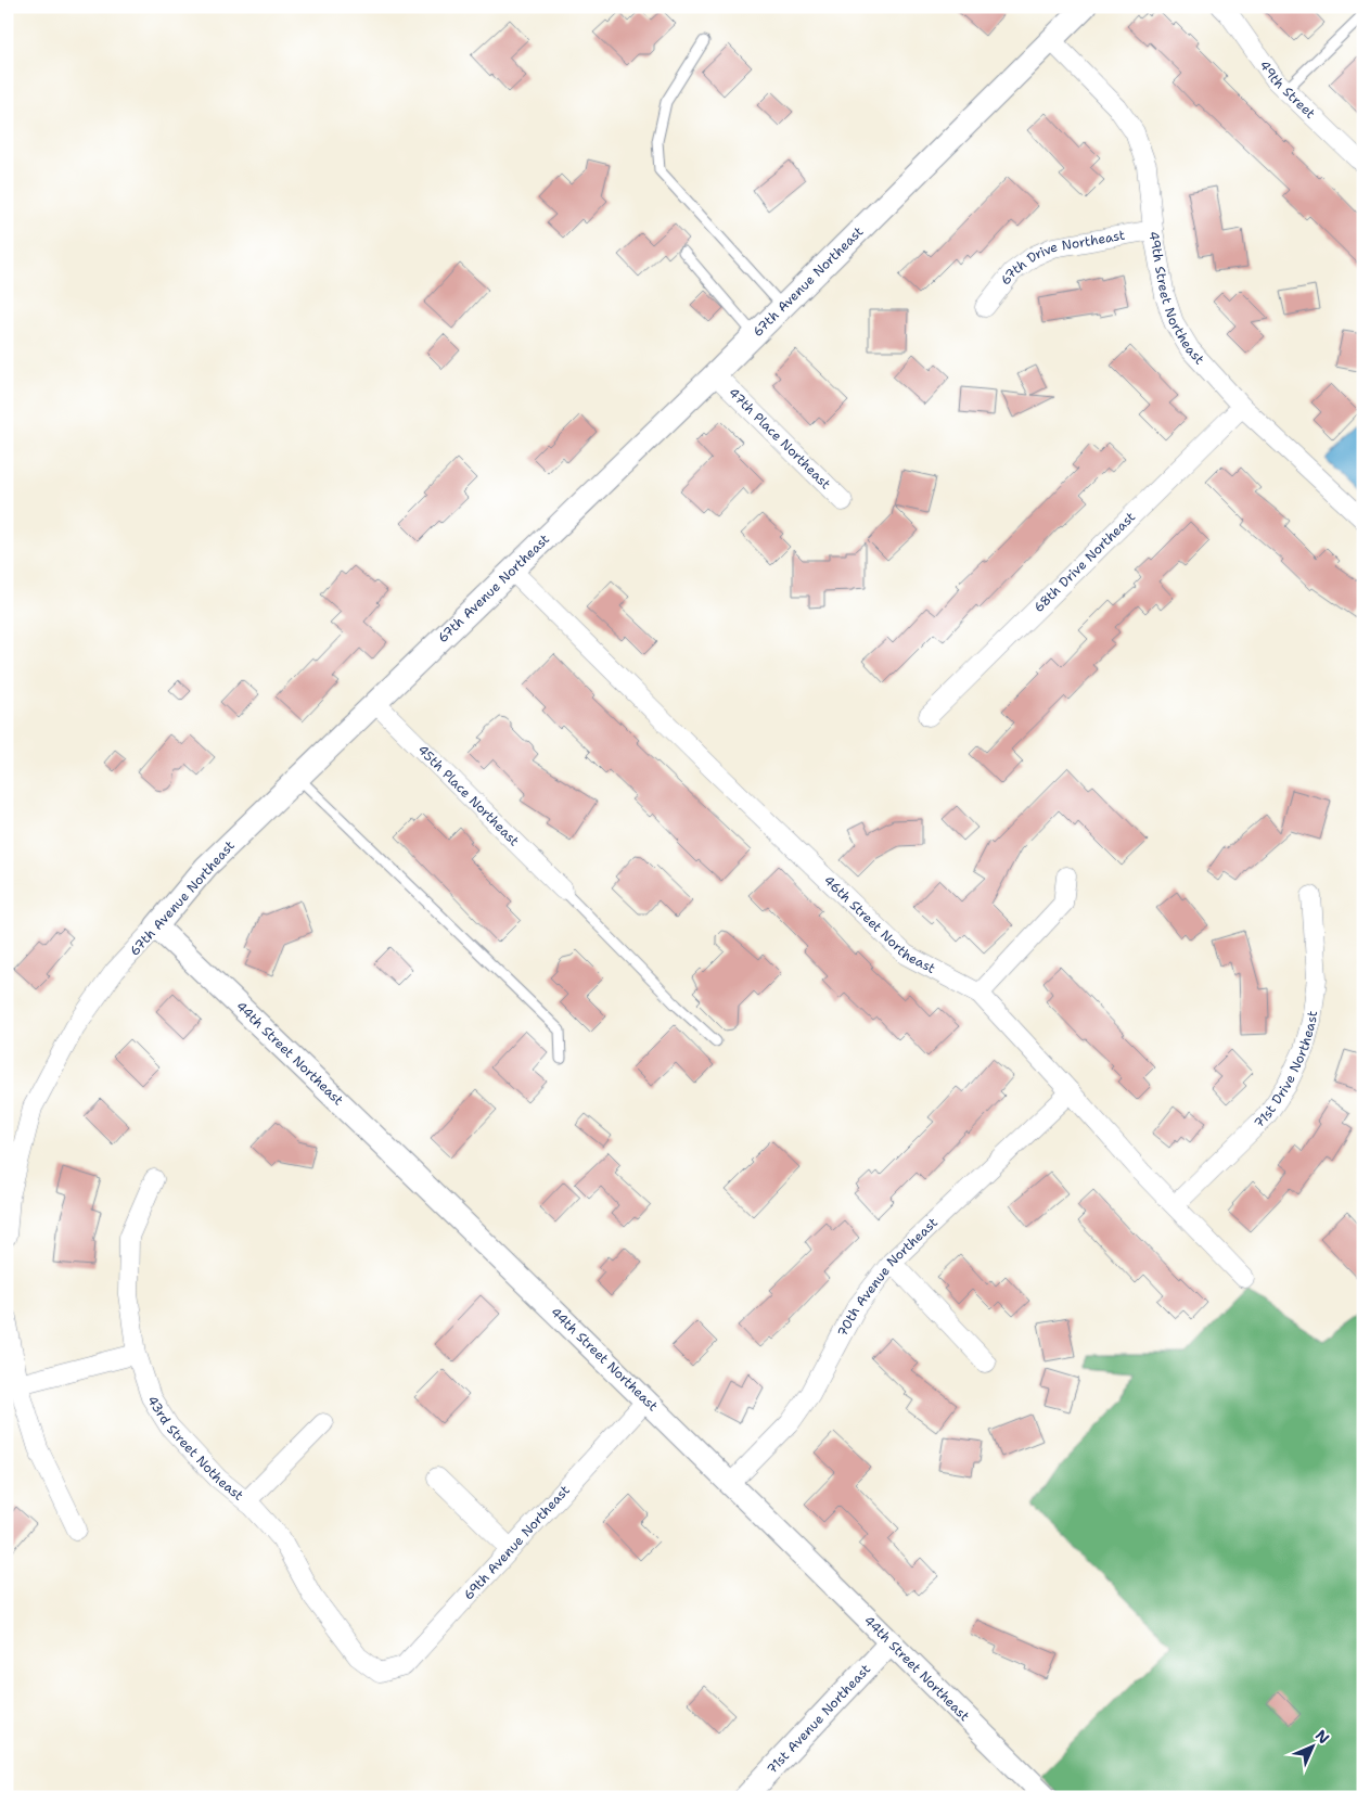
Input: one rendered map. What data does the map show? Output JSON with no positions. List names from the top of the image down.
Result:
{
  "streets": {
    "street": [
      "49th Street",
      "67th Drive Northeast",
      "67th Avenue Northeast",
      "49th Street Northeast",
      "47th Place Northeast",
      "68th Drive Northeast",
      "45th Place Northeast",
      "46th Street Northeast",
      "44th Street Northeast",
      "71st Drive Northeast",
      "70th Avenue Northeast",
      "43rd Street Notheast",
      "69th Avenue Northeast",
      "71st Avenue Northeast"
    ]
  },
  "crossings": [
    ["67th Drive Northeast", "49th Street Northeast"],
    ["67th Avenue Northeast", "49th Street Northeast"],
    ["67th Avenue Northeast", "47th Place Northeast"],
    ["67th Avenue Northeast", "45th Place Northeast"],
    ["67th Avenue Northeast", "46th Street Northeast"],
    ["67th Avenue Northeast", "44th Street Northeast"],
    ["49th Street Northeast", "68th Drive Northeast"],
    ["46th Street Northeast", "71st Drive Northeast"],
    ["46th Street Northeast", "70th Avenue Northeast"],
    ["44th Street Northeast", "70th Avenue Northeast"],
    ["44th Street Northeast", "69th Avenue Northeast"],
    ["44th Street Northeast", "71st Avenue Northeast"],
    ["43rd Street Notheast", "69th Avenue Northeast"]
  ],
  "north": "top right"
}
